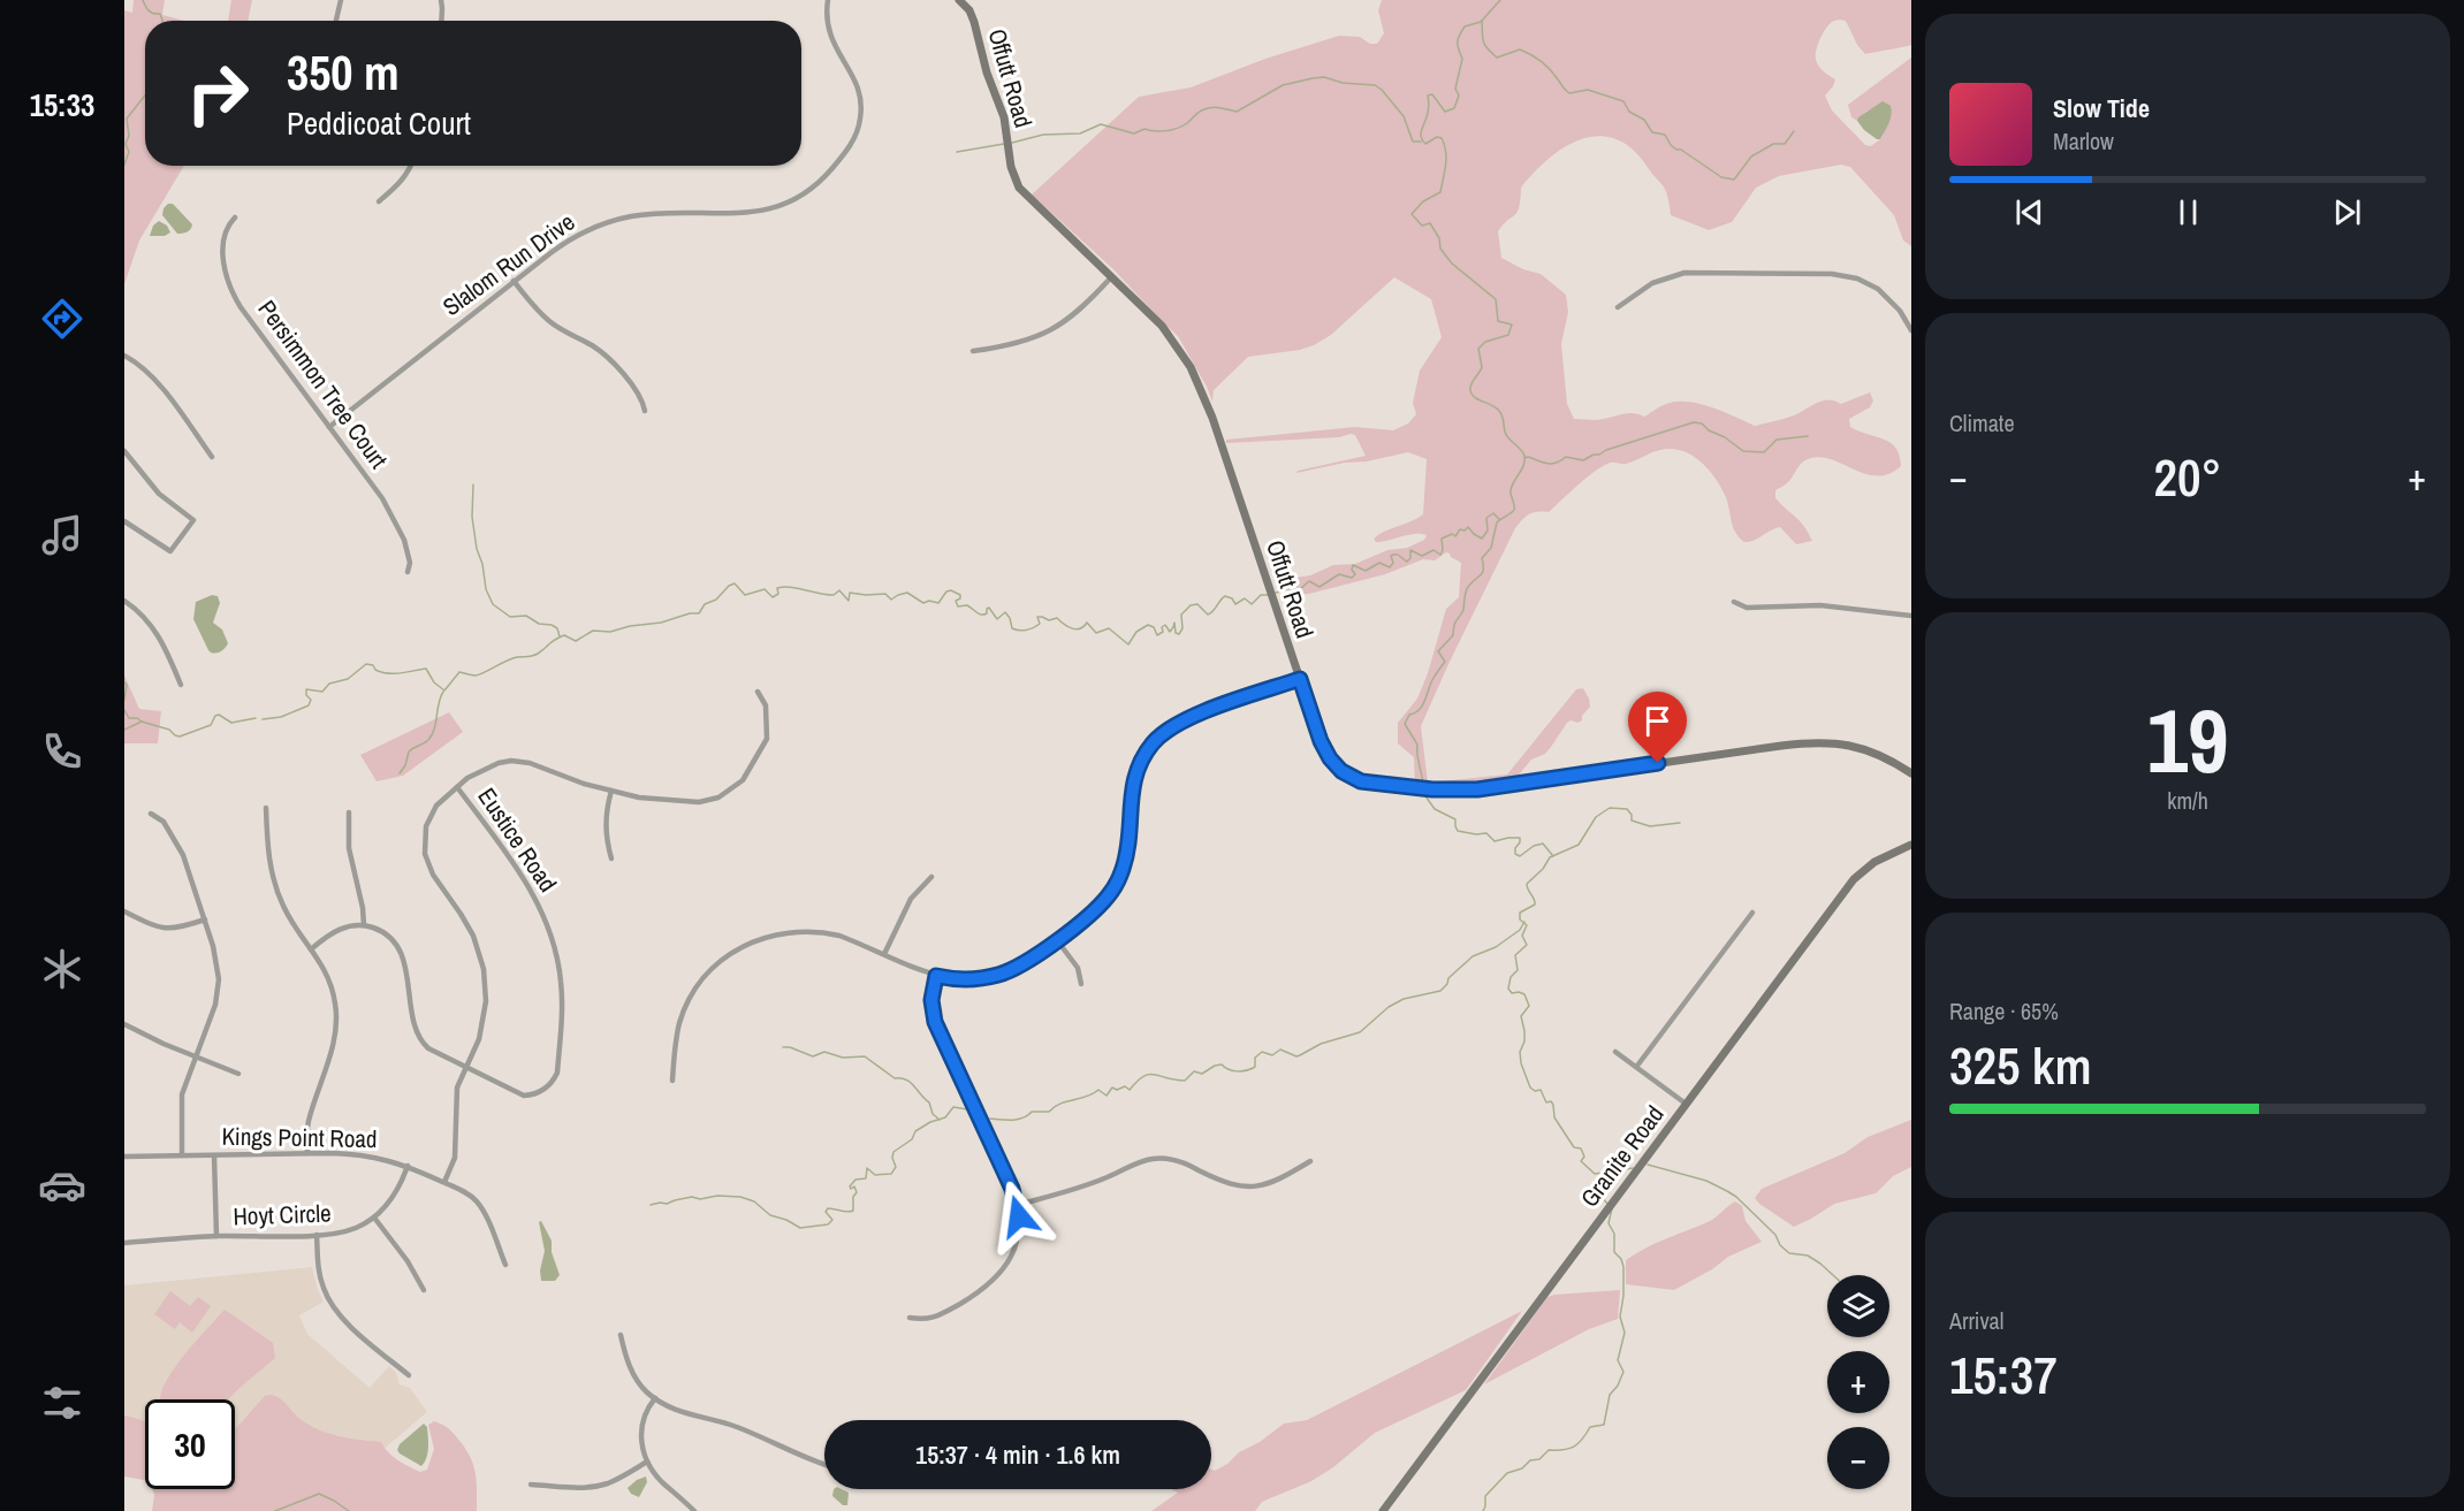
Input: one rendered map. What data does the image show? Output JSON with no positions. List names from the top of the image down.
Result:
{
  "streets": {
    "street": [
      "Offutt Road",
      "Slalom Run Drive",
      "Persimmon Tree Court",
      "Eustice Road",
      "Kings Point Road",
      "Granite Road",
      "Hoyt Circle"
    ]
  },
  "crossings": [
    ["Slalom Run Drive", "Persimmon Tree Court"],
    ["Kings Point Road", "Hoyt Circle"]
  ],
  "page": {
    "tabs": "15:33",
    "turn": ["350 m", "Peddicoat Court"],
    "song": ["Slow Tide", "Marlow"],
    "tile": [
      "Climate",
      ["19", "km/h"],
      ["Range · 65%", "325 km"],
      ["Arrival", "15:37"]
    ],
    "heat": ["−", "20°", "+"],
    "map_buttons": ["+", "−"],
    "limit": "30",
    "trip": "15:37 · 4 min · 1.6 km"
  }
}
